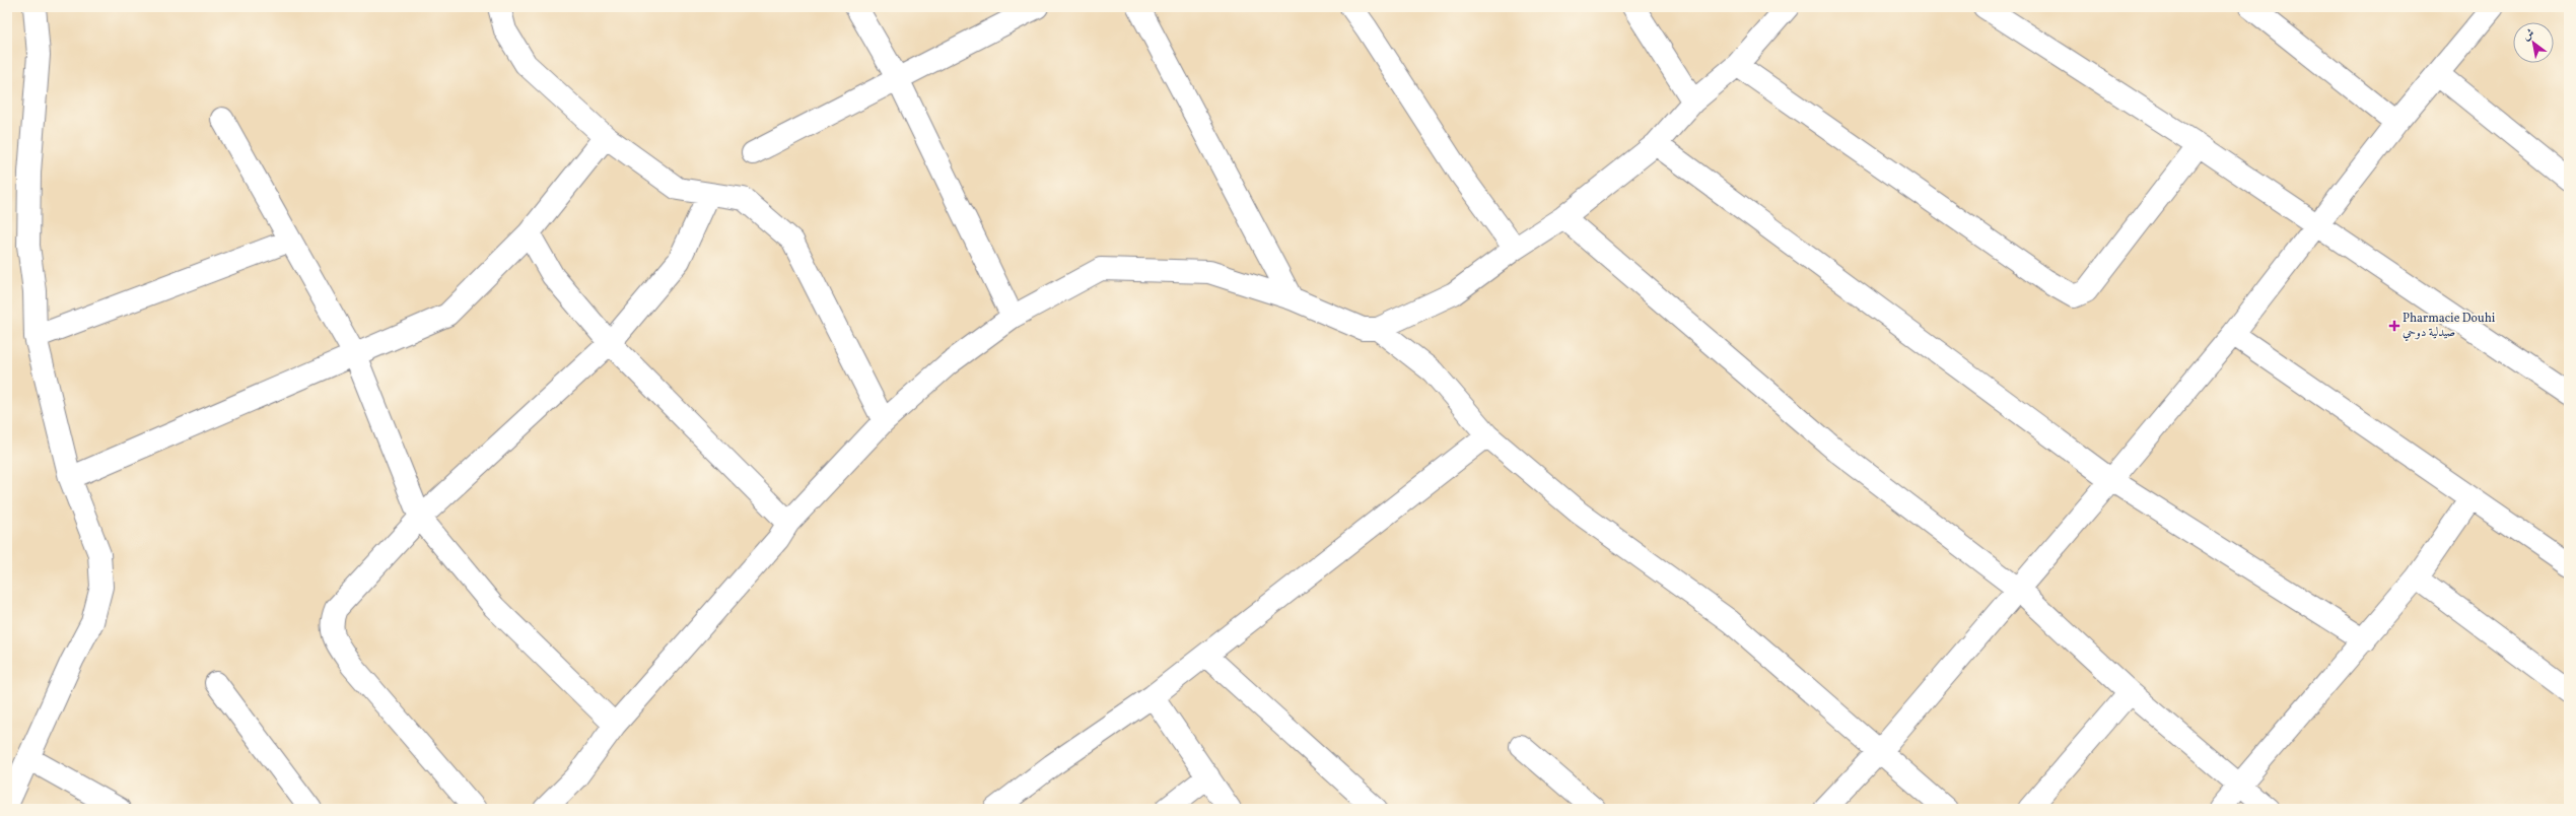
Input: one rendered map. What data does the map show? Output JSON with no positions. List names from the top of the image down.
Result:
{
  "places": {
    "health": ["Pharmacie Douhi صيدلية دوحي"]
  },
  "north": "top left"
}
